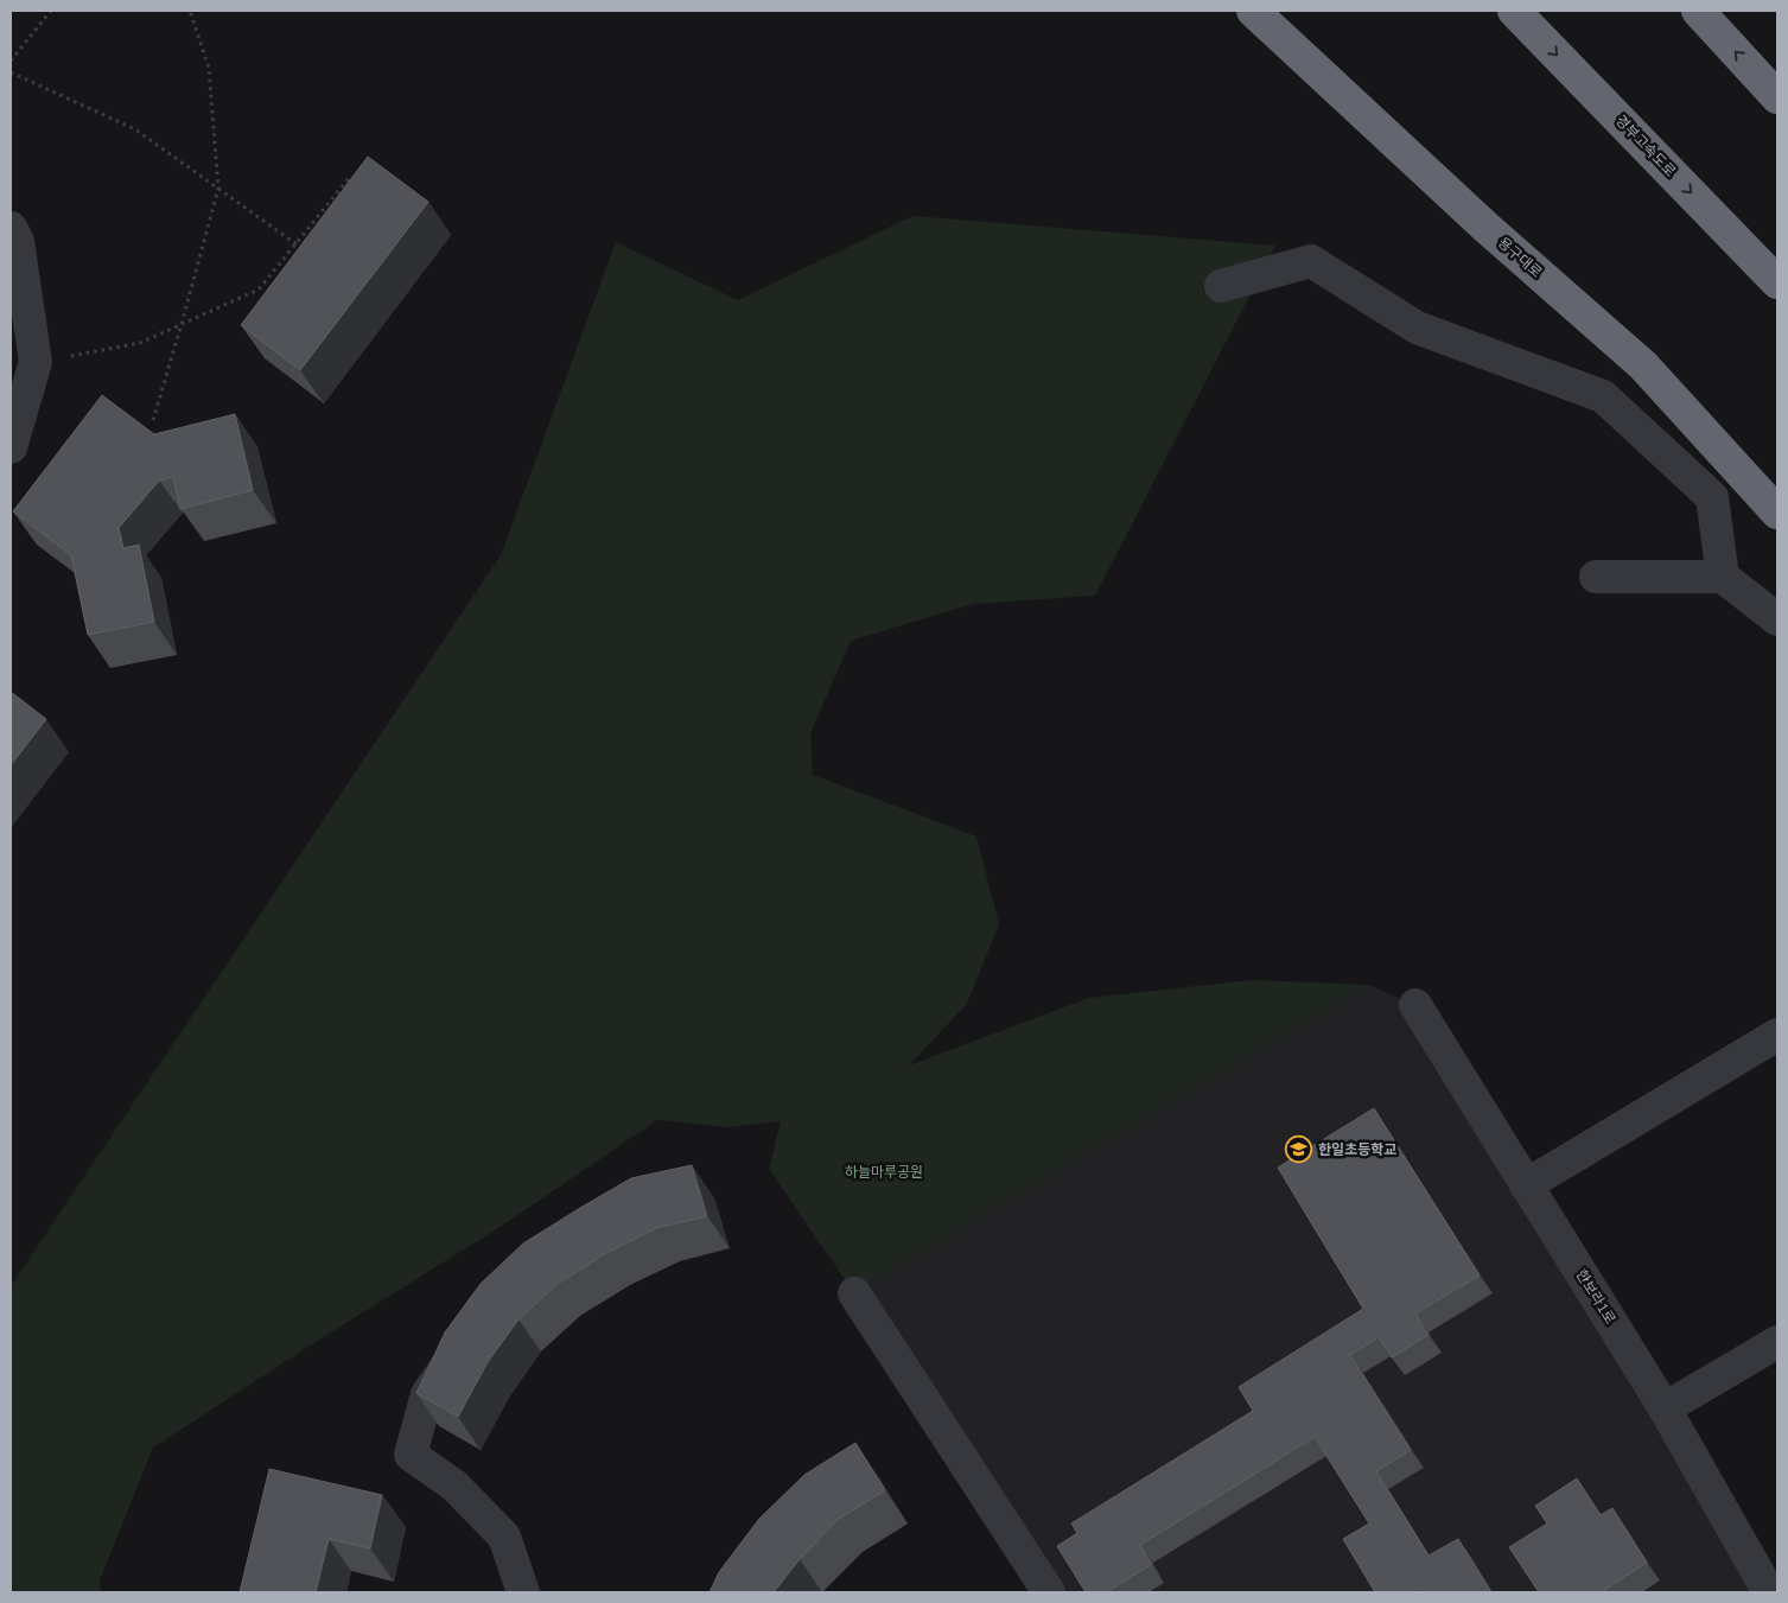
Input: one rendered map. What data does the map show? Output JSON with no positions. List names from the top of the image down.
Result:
{
  "streets": {
    "highway": ["경부고속도로", "용구대로"],
    "street": ["한보라1로"]
  },
  "parks": ["하늘마루공원"],
  "places": {
    "school or university": ["한일초등학교"]
  }
}
